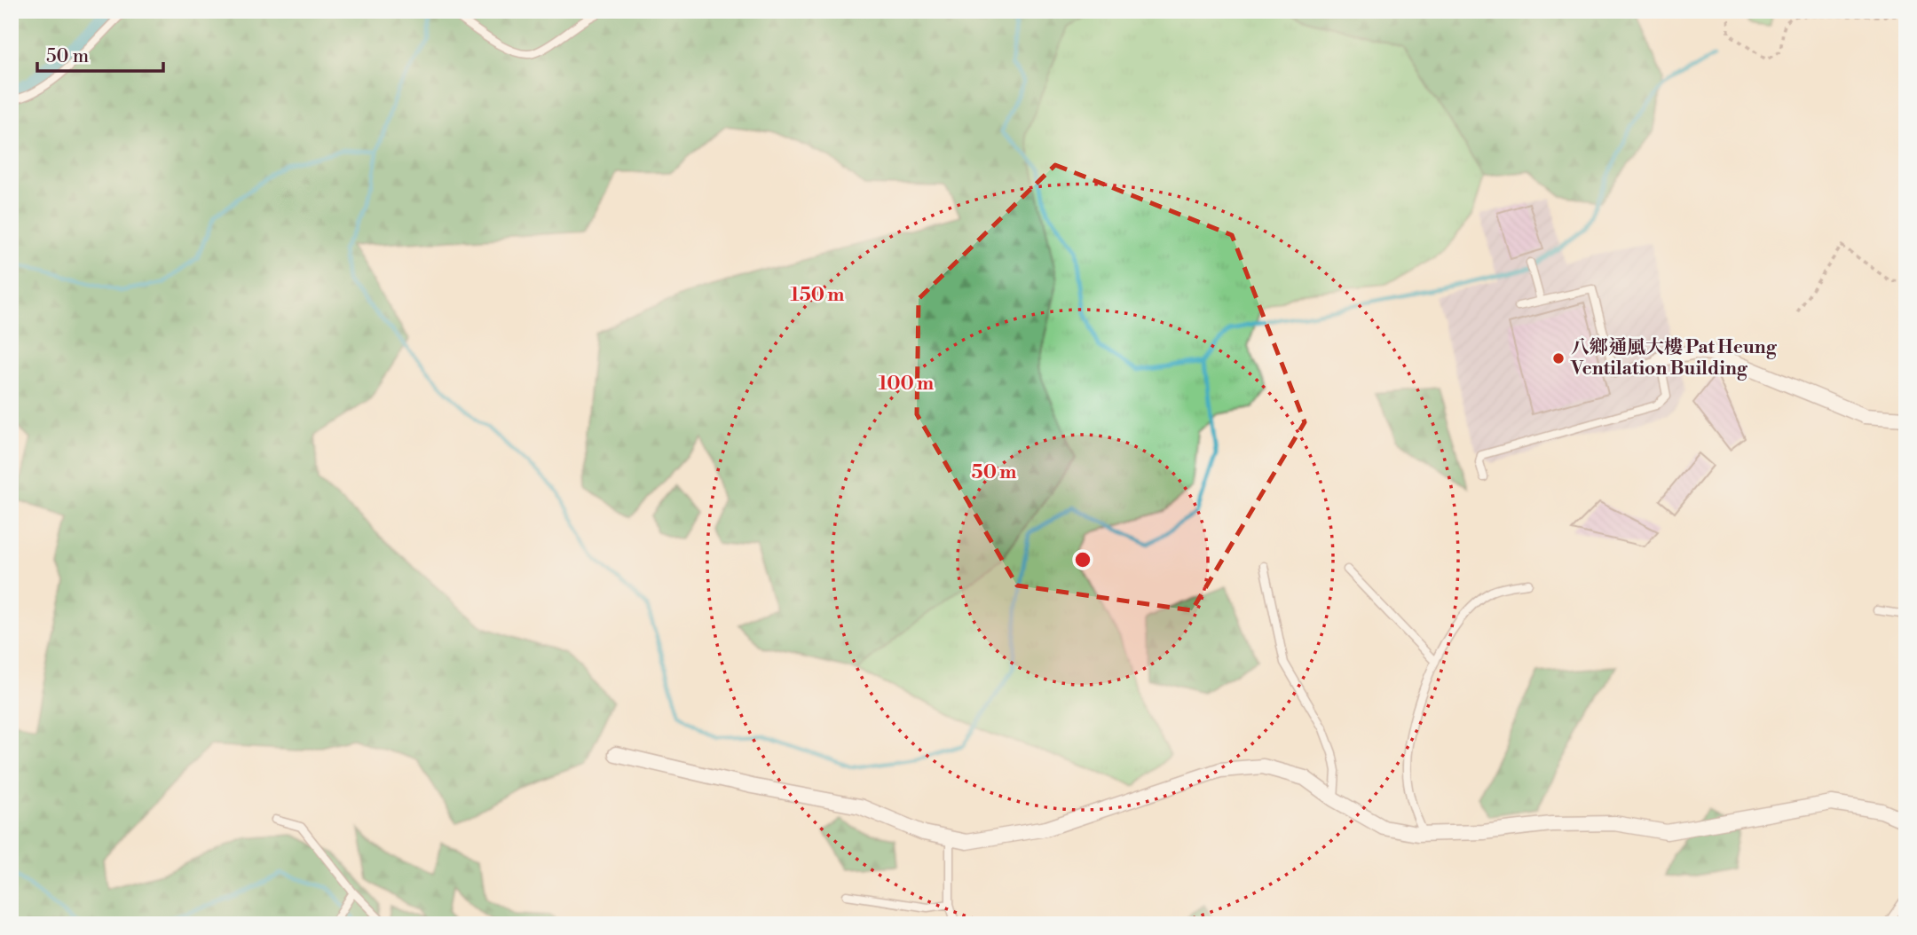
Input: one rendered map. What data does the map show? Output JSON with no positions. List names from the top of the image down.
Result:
{
  "places": ["八鄉通風大樓 Pat Heung Ventilation Building"],
  "scale_bar": "50 m",
  "rings": ["150 m", "100 m", "50 m"]
}
